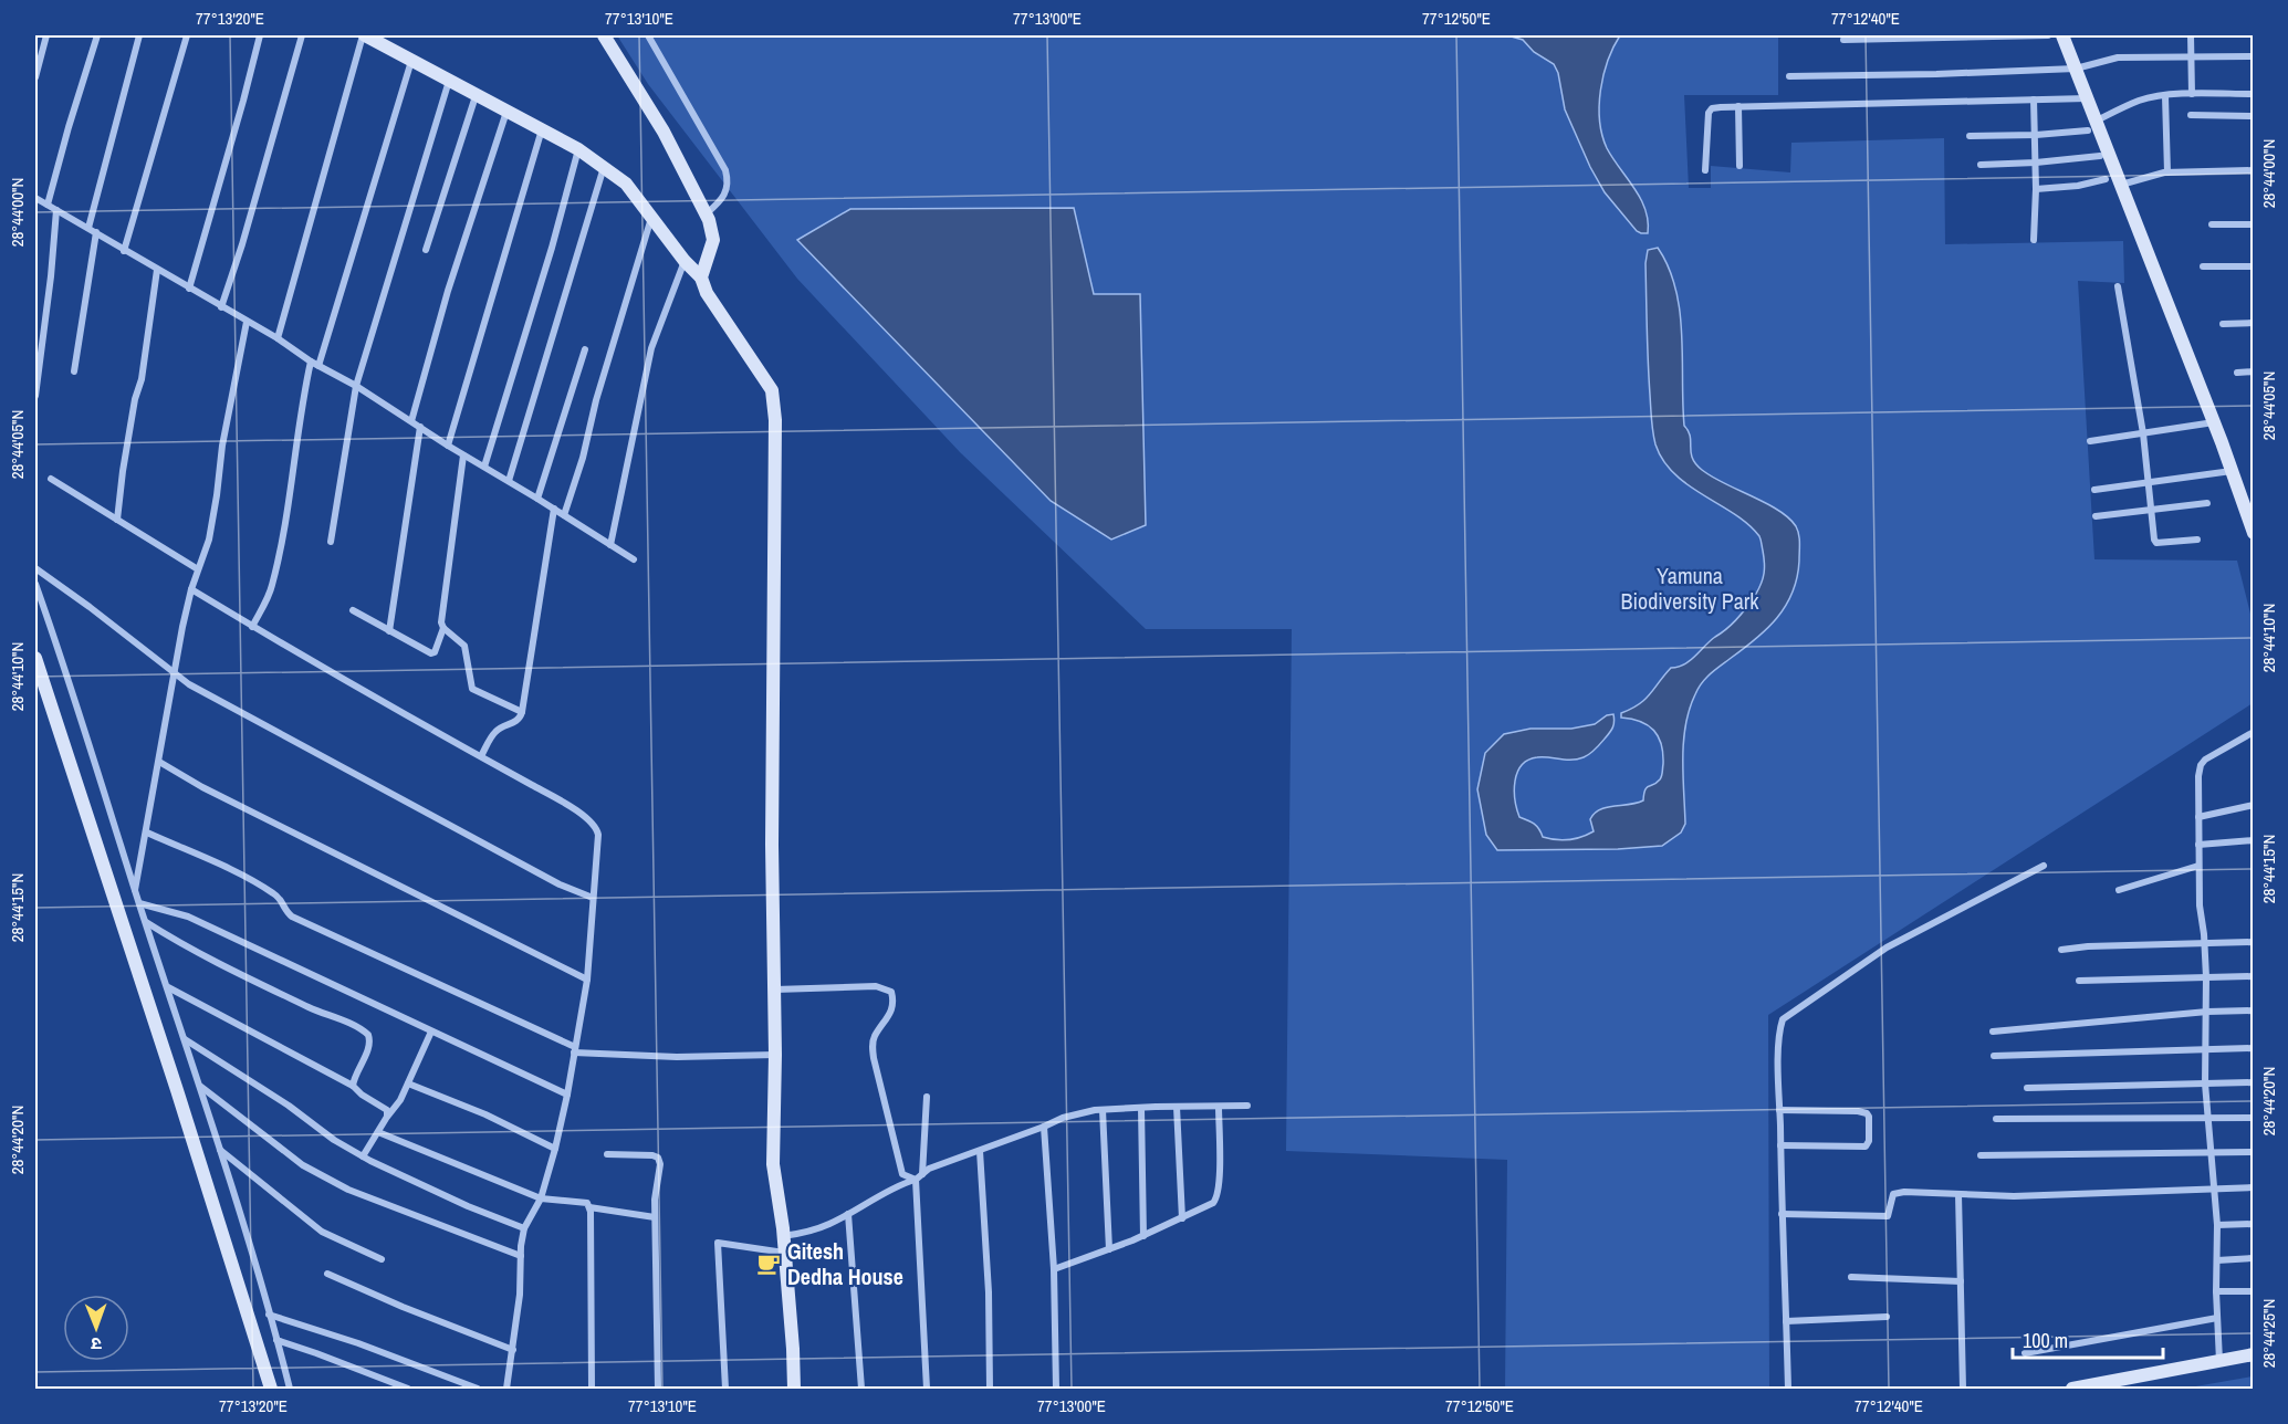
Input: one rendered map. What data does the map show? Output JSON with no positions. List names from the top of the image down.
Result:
{
  "parks": ["Yamuna Biodiversity Park"],
  "places": {
    "cafe": ["Gitesh Dedha House"]
  },
  "scale_bar": "100 m",
  "north": "bottom",
  "coordinates": [
    "77°13'20\"E",
    "77°13'10\"E",
    "77°13'00\"E",
    "77°12'50\"E",
    "77°12'40\"E",
    "28°44'00\"N",
    "28°44'05\"N",
    "28°44'10\"N",
    "28°44'15\"N",
    "28°44'20\"N",
    "28°44'25\"N"
  ]
}
